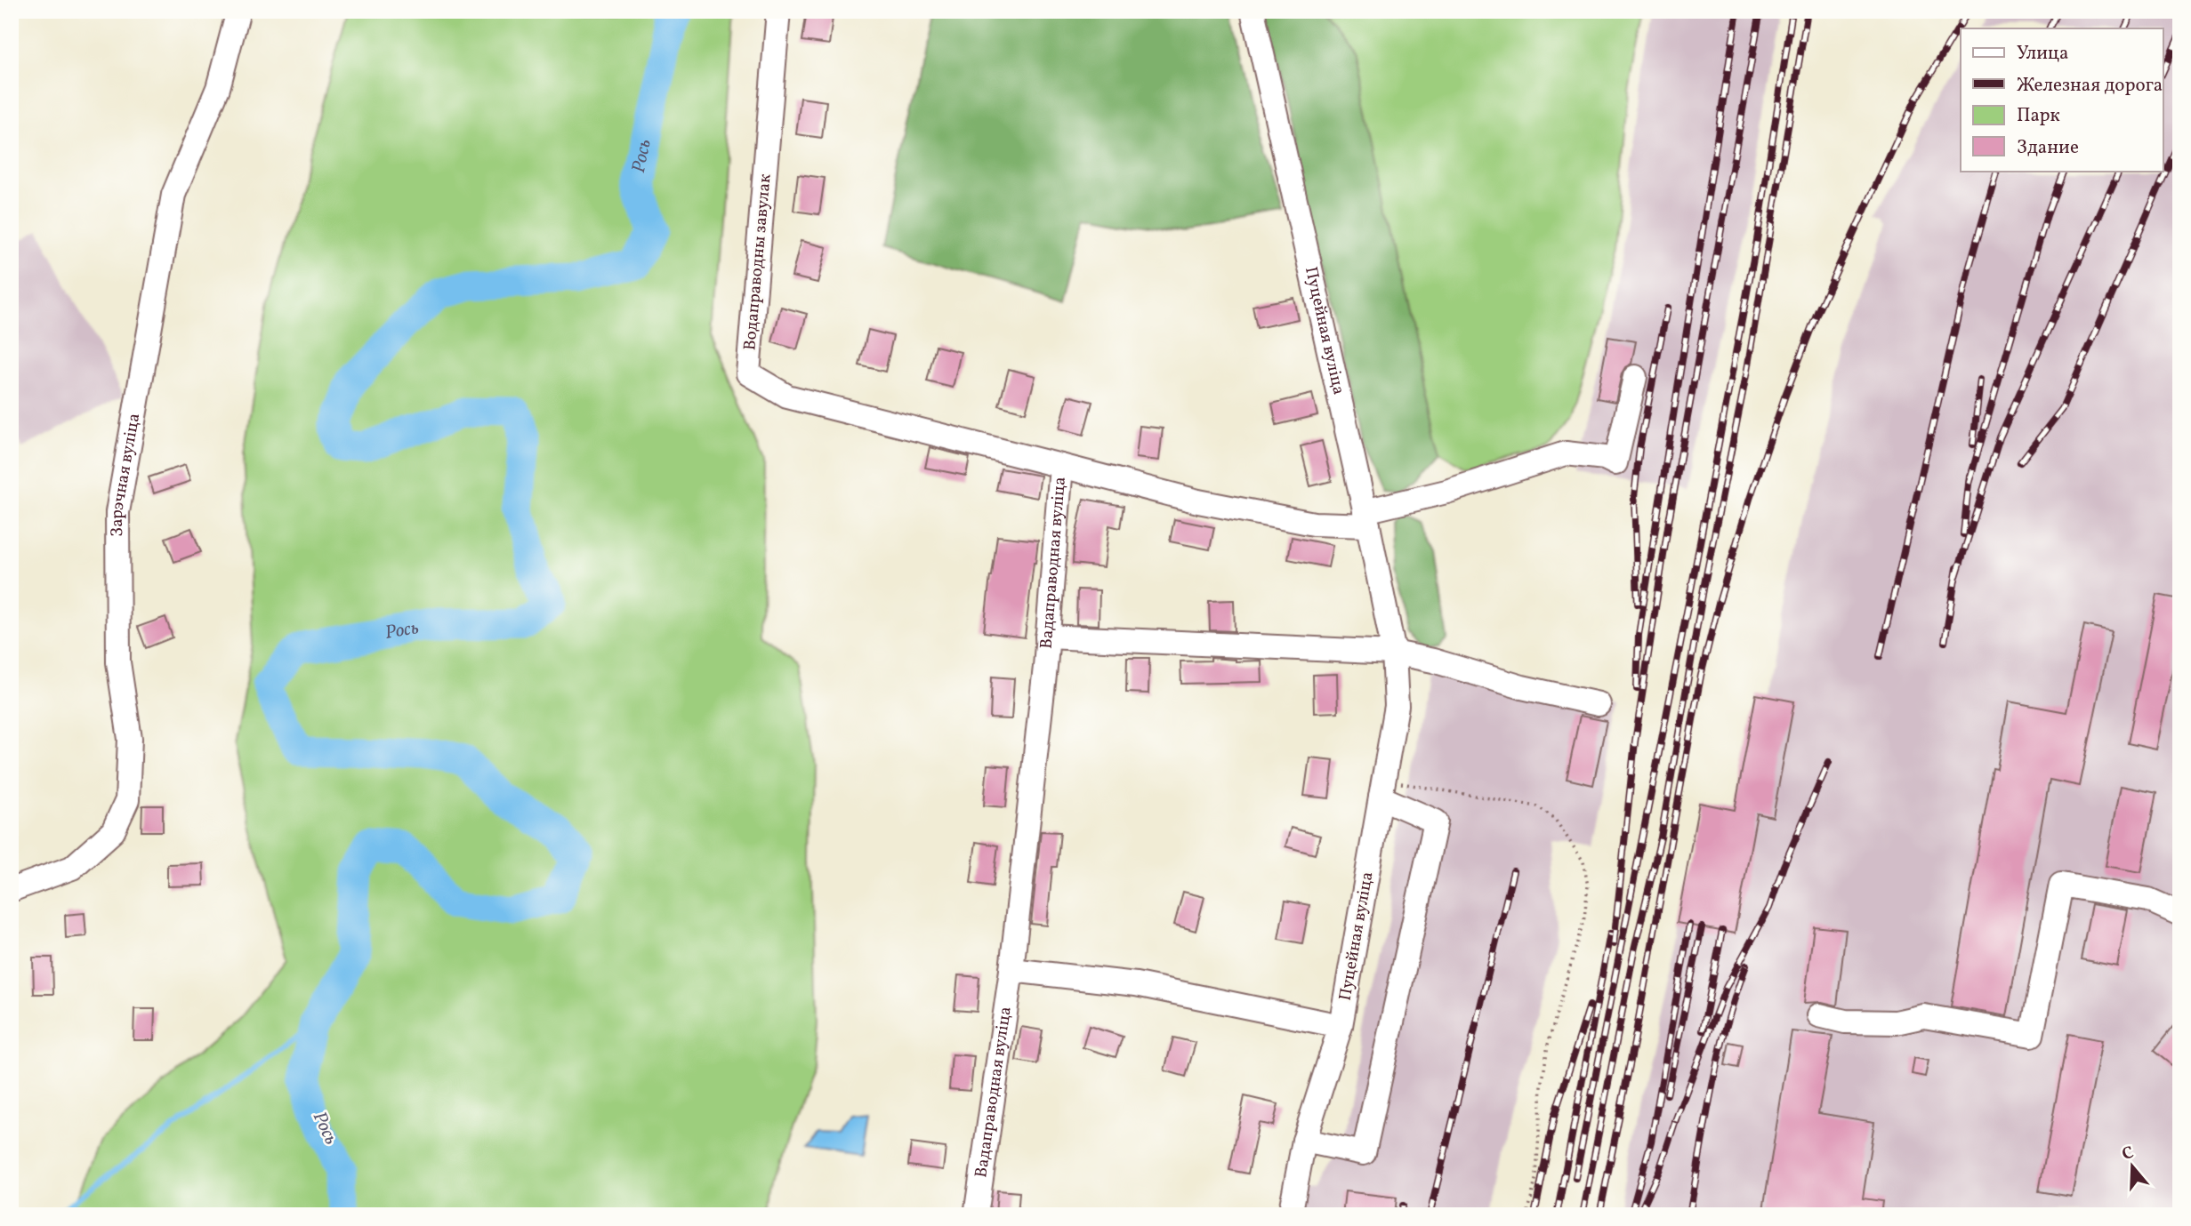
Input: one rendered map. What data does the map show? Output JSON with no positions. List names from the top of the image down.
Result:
{
  "streets": {
    "street": [
      "Водаправодны завулак",
      "Пуцейная вуліца",
      "Зарэчная вуліца",
      "Вадаправодная вуліца"
    ]
  },
  "crossings": [
    ["Водаправодны завулак", "Вадаправодная вуліца"],
    ["Пуцейная вуліца", "Вадаправодная вуліца"]
  ],
  "water": ["Рось"],
  "legend": [
    "Улица",
    "Железная дорога",
    "Парк",
    "Здание"
  ],
  "north": "top"
}
